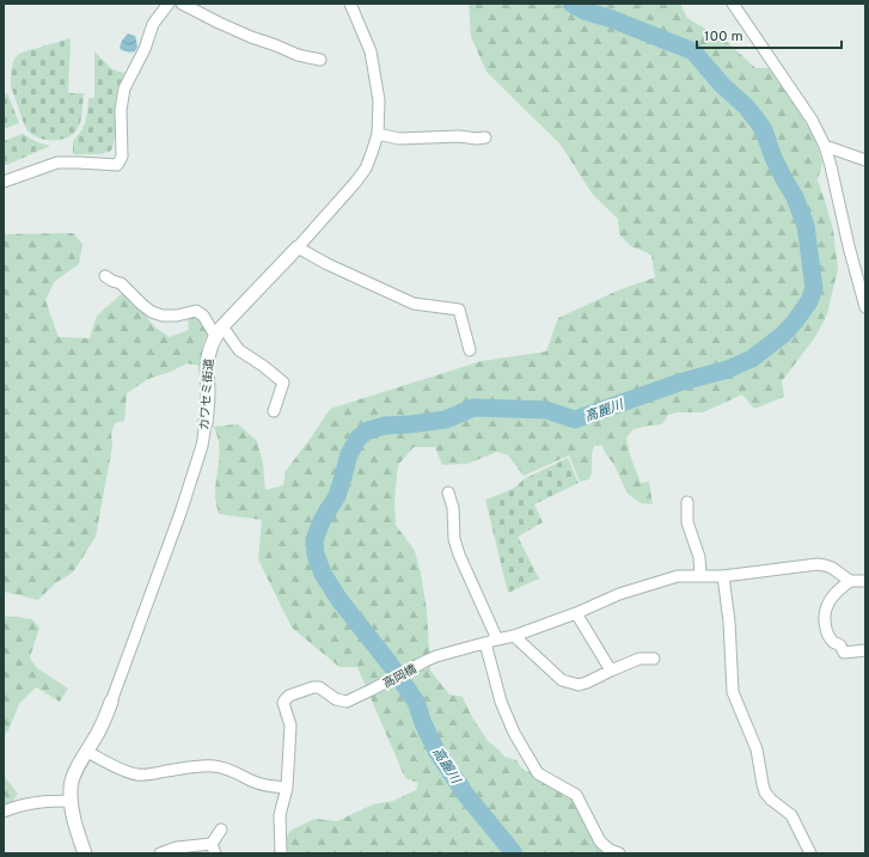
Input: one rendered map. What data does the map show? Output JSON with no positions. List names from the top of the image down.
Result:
{
  "streets": {
    "street": ["カワセミ街道", "高岡橋"]
  },
  "water": ["高麗川"],
  "scale_bar": "100 m"
}
